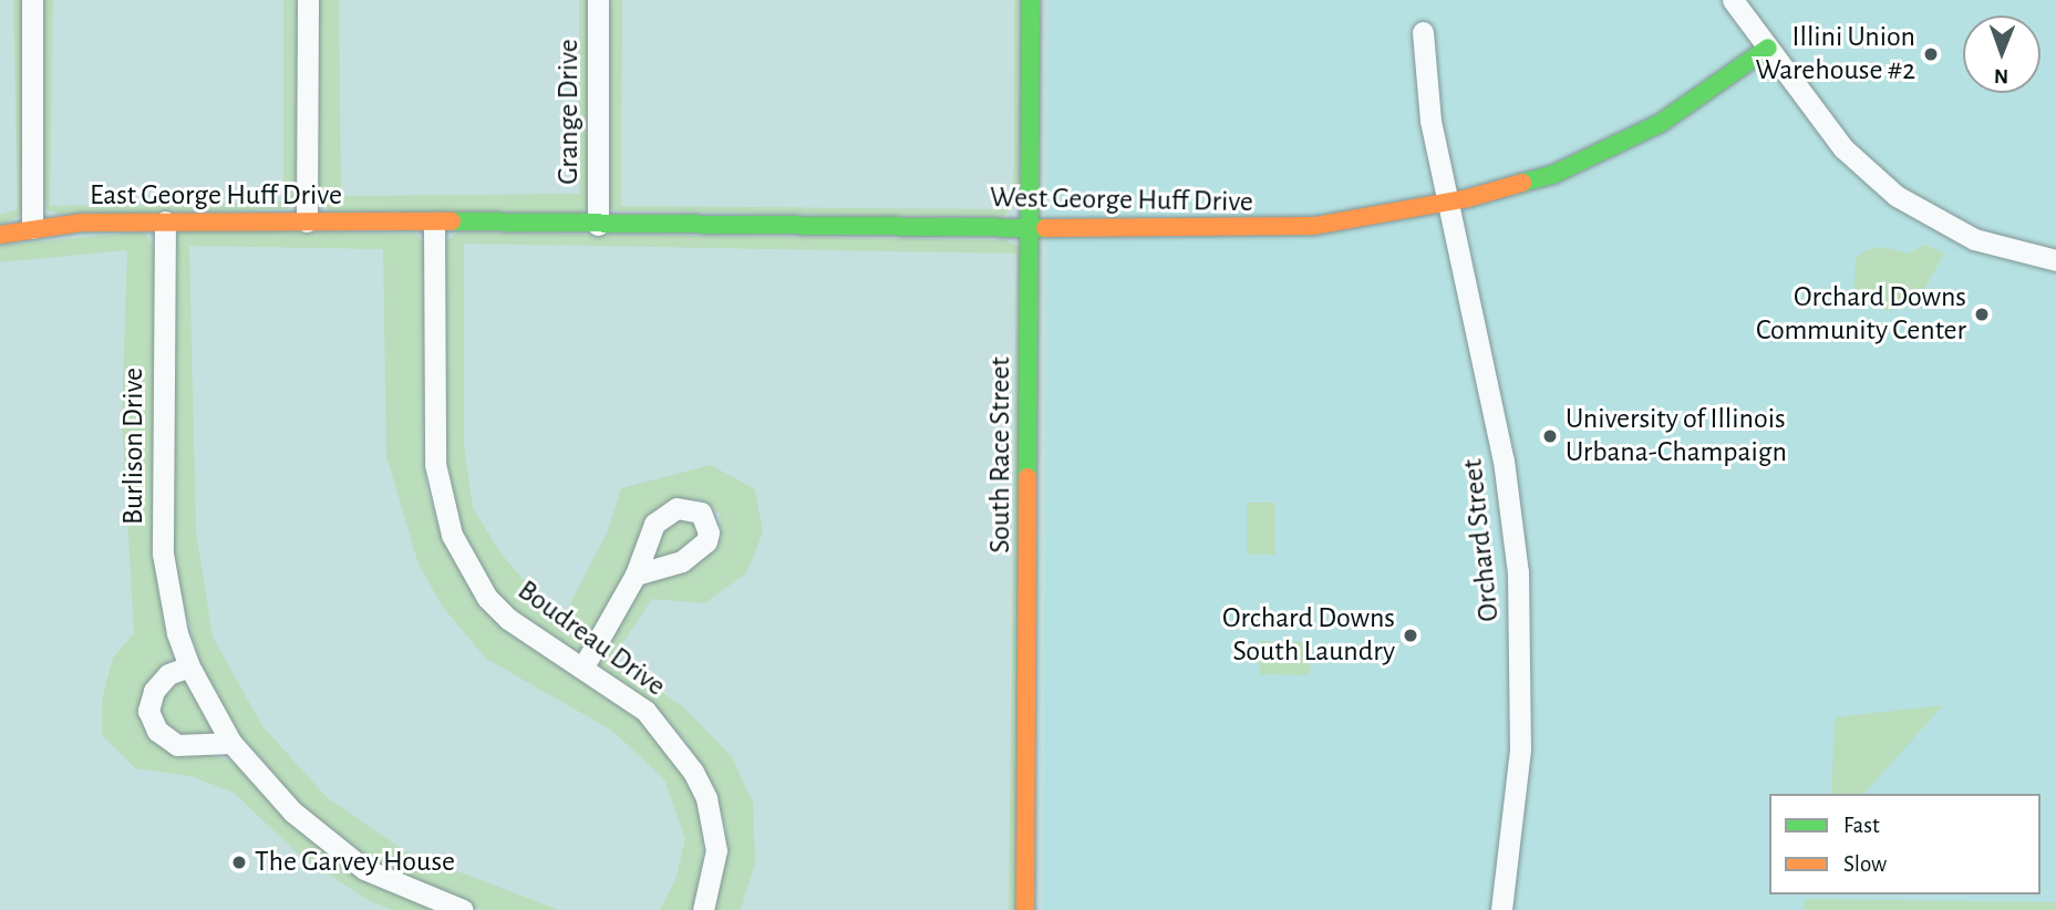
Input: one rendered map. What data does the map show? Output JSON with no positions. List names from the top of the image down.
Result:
{
  "streets": {
    "street": [
      "Grange Drive",
      "East George Huff Drive",
      "West George Huff Drive",
      "Burlison Drive",
      "South Race Street",
      "Orchard Street",
      "Boudreau Drive"
    ]
  },
  "crossings": [
    ["Grange Drive", "West George Huff Drive"],
    ["East George Huff Drive", "West George Huff Drive"],
    ["East George Huff Drive", "Burlison Drive"],
    ["East George Huff Drive", "Boudreau Drive"],
    ["West George Huff Drive", "South Race Street"],
    ["West George Huff Drive", "Orchard Street"],
    ["West George Huff Drive", "Boudreau Drive"]
  ],
  "places": [
    "Illini Union Warehouse #2",
    "Orchard Downs Community Center",
    "University of Illinois Urbana-Champaign",
    "Orchard Downs South Laundry",
    "The Garvey House"
  ],
  "legend": ["Fast", "Slow"],
  "north": "bottom"
}
